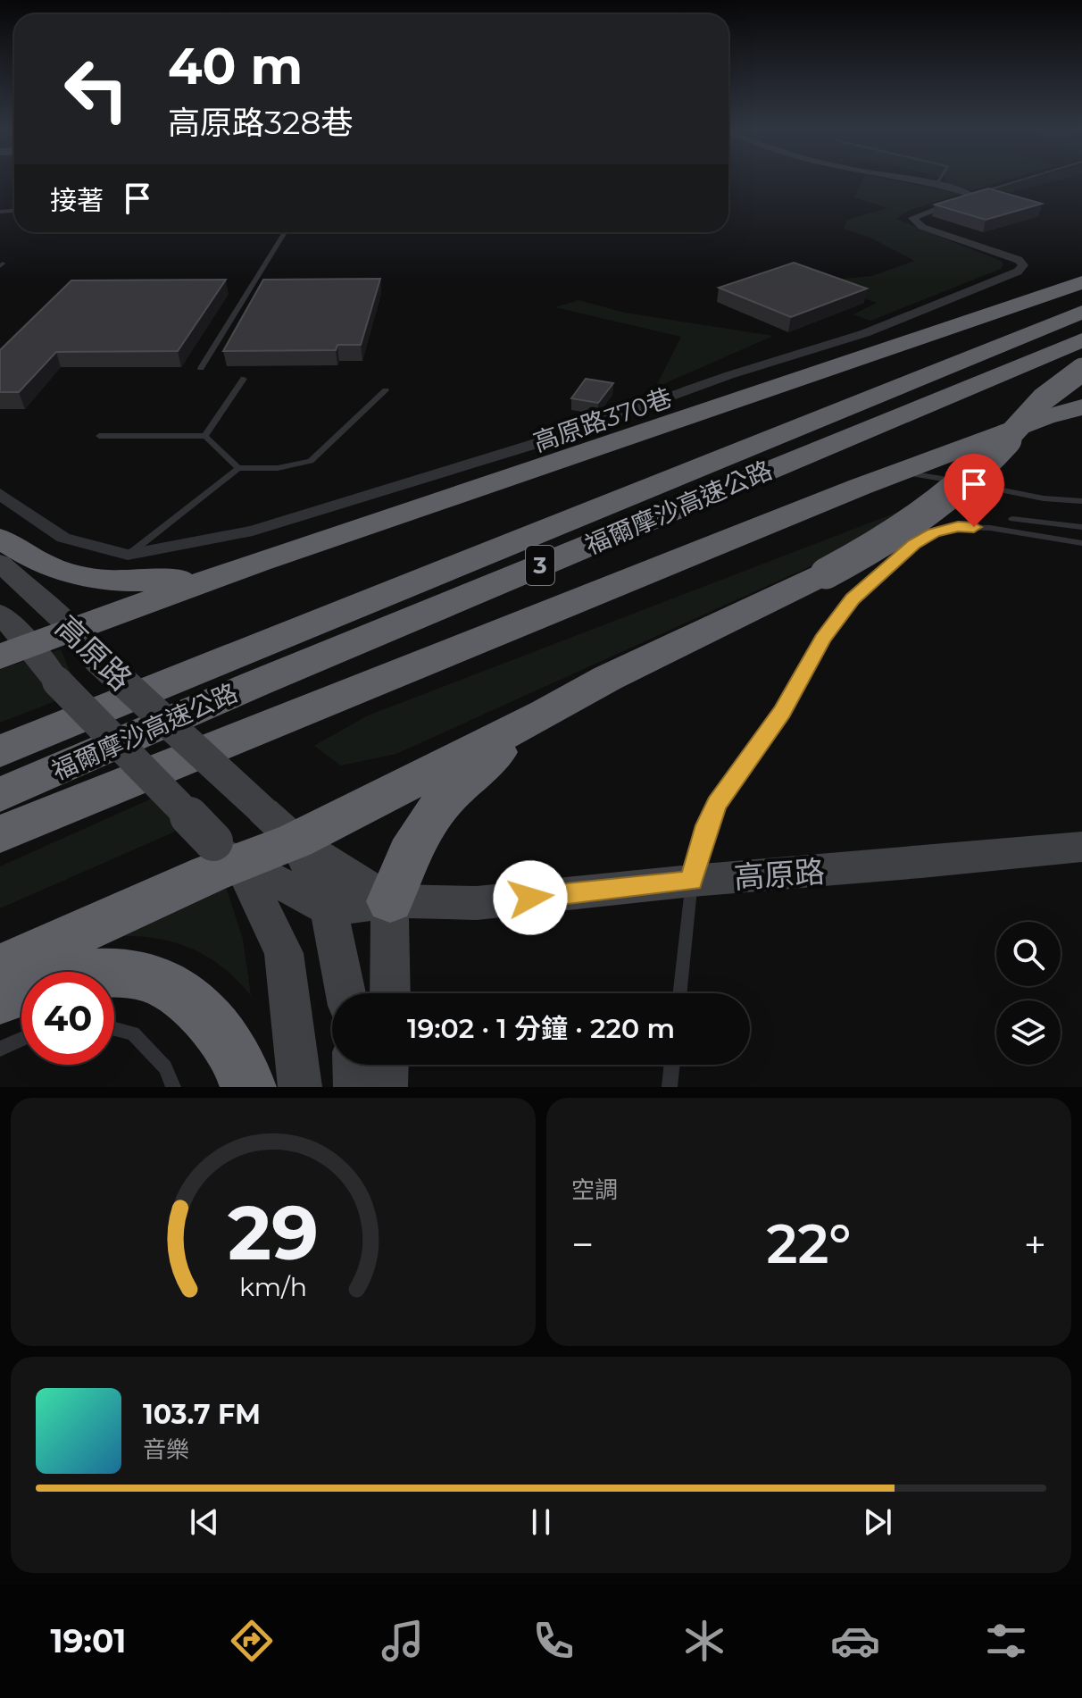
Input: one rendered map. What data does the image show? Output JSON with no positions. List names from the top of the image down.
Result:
{
  "streets": {
    "highway": ["福爾摩沙高速公路", "3"],
    "street": ["高原路370巷", "高原路"]
  },
  "page": {
    "turn": ["40 m", "高原路328巷"],
    "then": "接著",
    "limit": "40",
    "trip": "19:02 · 1 分鐘 · 220 m",
    "tile": "空調",
    "heat": ["−", "22°", "+"],
    "song": ["103.7 FM", "音樂"],
    "tabs": "19:01",
    "gauge": ["29", "km/h"]
  }
}
